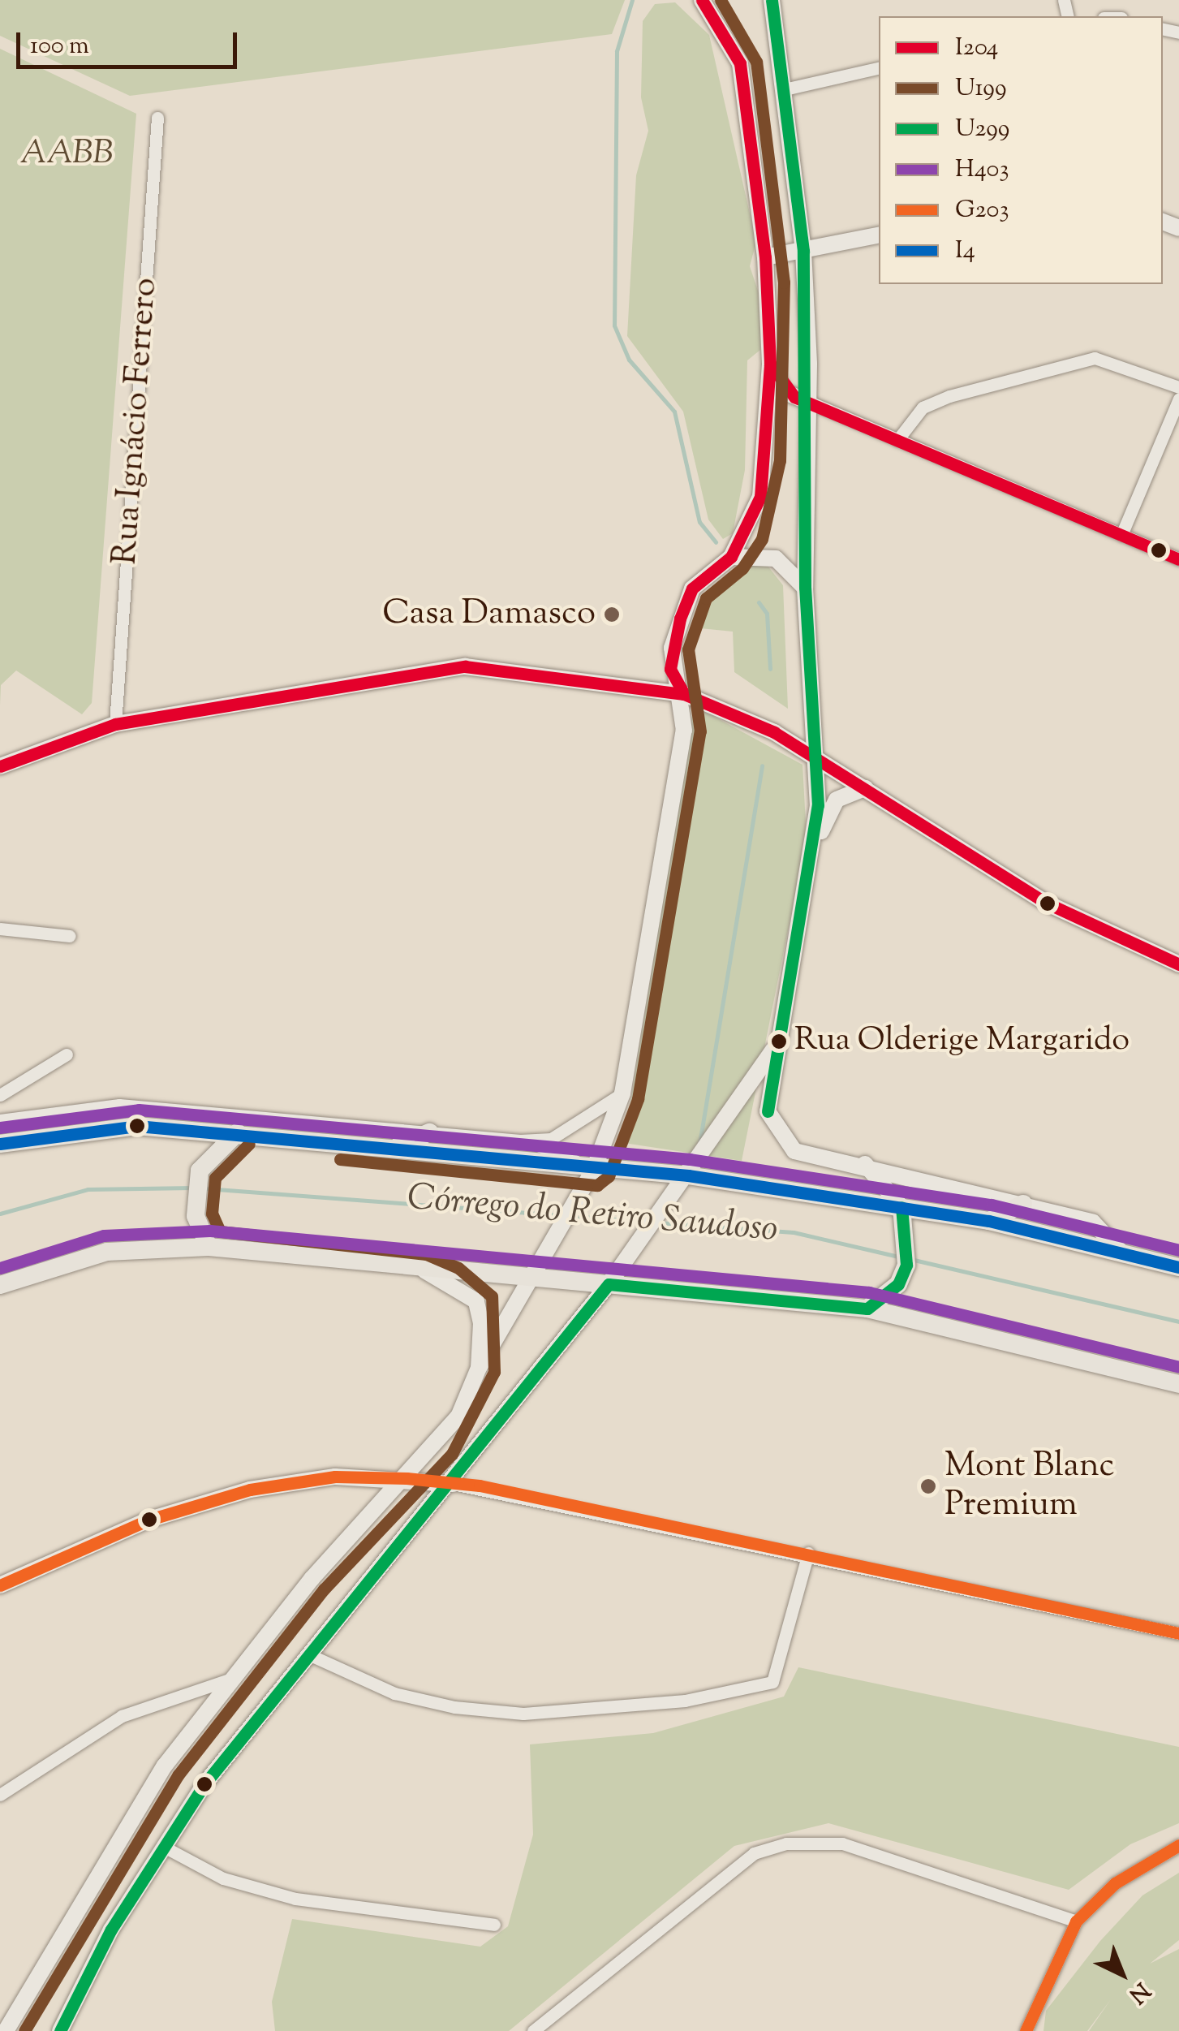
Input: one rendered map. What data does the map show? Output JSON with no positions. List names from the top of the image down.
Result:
{
  "streets": {
    "street": ["Rua Ignácio Ferrero"]
  },
  "water": ["Córrego do Retiro Saudoso"],
  "parks": ["AABB"],
  "places": ["Casa Damasco", "Rua Olderige Margarido", "Mont Blanc Premium"],
  "lines": [
    "transit line I204",
    "transit line U199",
    "transit line U299",
    "transit line H403",
    "transit line I4",
    "transit line G203"
  ],
  "legend": [
    "I204",
    "U199",
    "U299",
    "H403",
    "G203",
    "I4"
  ],
  "scale_bar": "100 m",
  "north": "bottom right"
}
